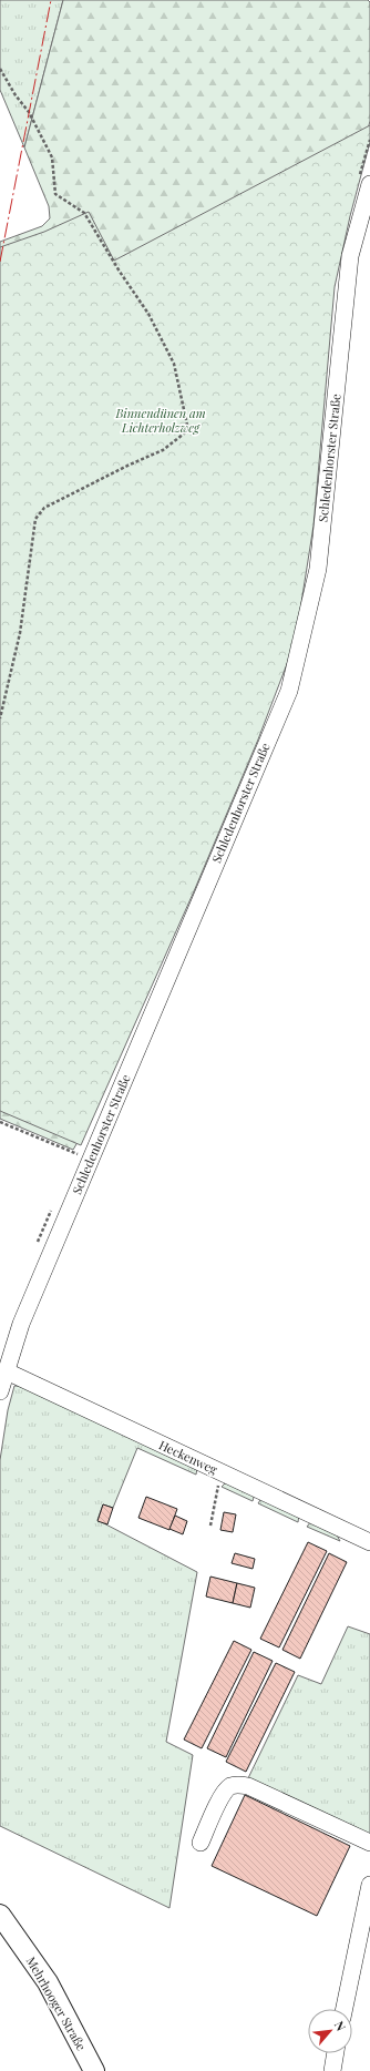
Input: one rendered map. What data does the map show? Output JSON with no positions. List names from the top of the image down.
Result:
{
  "streets": {
    "main road": ["Mehrhooger Straße"],
    "street": ["Schledenhorster Straße", "Heckenweg"]
  },
  "crossings": [
    ["Schledenhorster Straße", "Heckenweg"]
  ],
  "parks": ["Binnendünen am Lichterholzweg"],
  "north": "top right"
}
